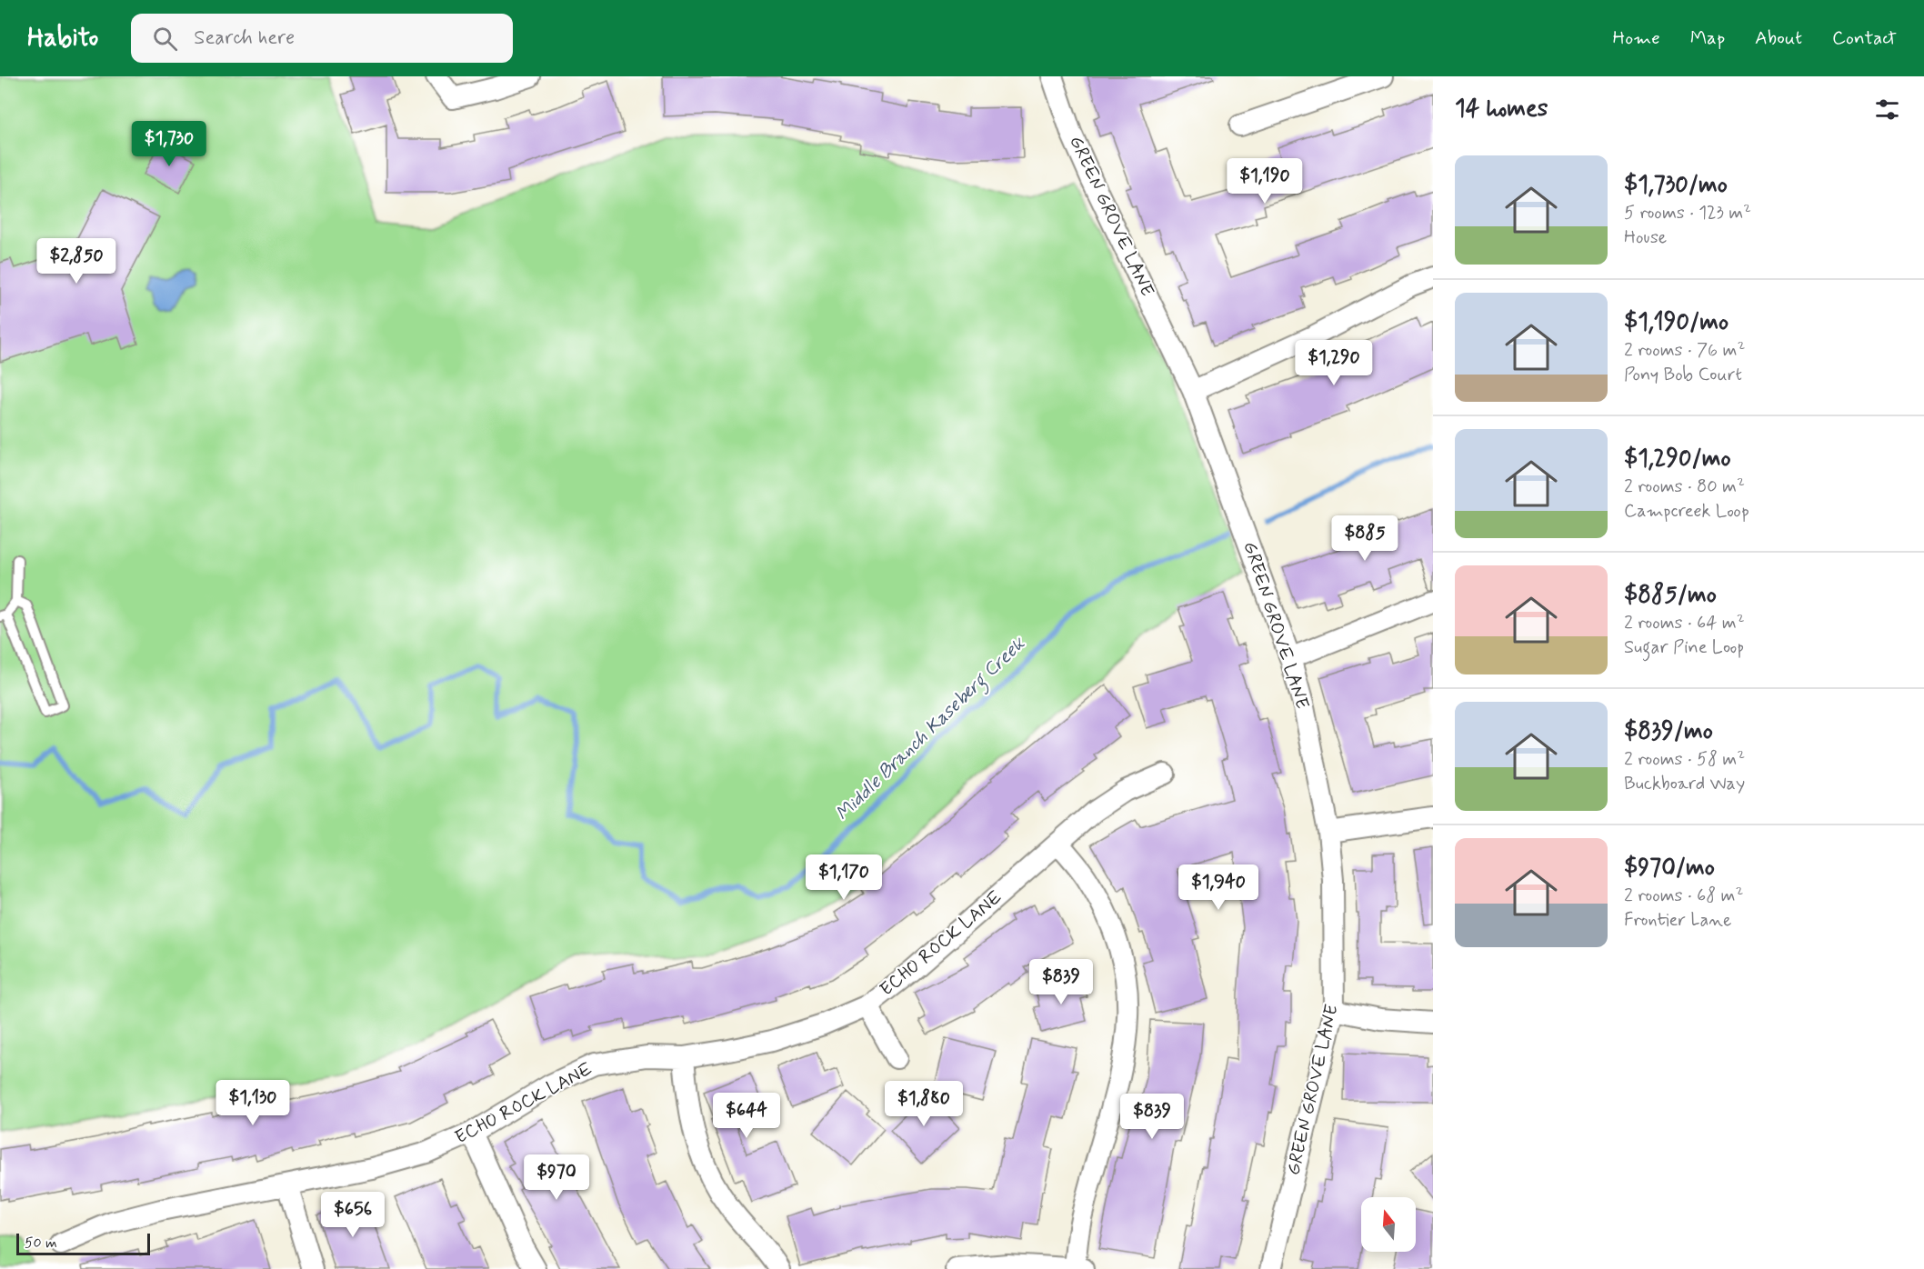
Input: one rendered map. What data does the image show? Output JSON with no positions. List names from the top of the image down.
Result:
{
  "streets": {
    "street": ["GREEN GROVE LANE", "ECHO ROCK LANE"]
  },
  "water": ["Middle Branch Kaseberg Creek"],
  "scale_bar": "50 m",
  "north": "top",
  "page": {
    "header": "Habito",
    "search": "Search here",
    "nav": [
      "Home",
      "Map",
      "About",
      "Contact"
    ],
    "heading": "14 homes",
    "price": [
      "$1,730",
      "$1,190",
      "$2,850",
      "$1,290",
      "$885",
      "$1,170",
      "$1,940",
      "$839",
      "$1,130",
      "$1,880",
      "$644",
      "$839",
      "$970",
      "$656"
    ],
    "list": [
      {
        "name": "$1,730/mo",
        "note": "5 rooms · 123 m² · House"
      },
      {
        "name": "$1,190/mo",
        "note": "2 rooms · 76 m² · Pony Bob Court"
      },
      {
        "name": "$1,290/mo",
        "note": "2 rooms · 80 m² · Campcreek Loop"
      },
      {
        "name": "$885/mo",
        "note": "2 rooms · 64 m² · Sugar Pine Loop"
      },
      {
        "name": "$839/mo",
        "note": "2 rooms · 58 m² · Buckboard Way"
      },
      {
        "name": "$970/mo",
        "note": "2 rooms · 68 m² · Frontier Lane"
      }
    ],
    "scale": "50 m"
  }
}
